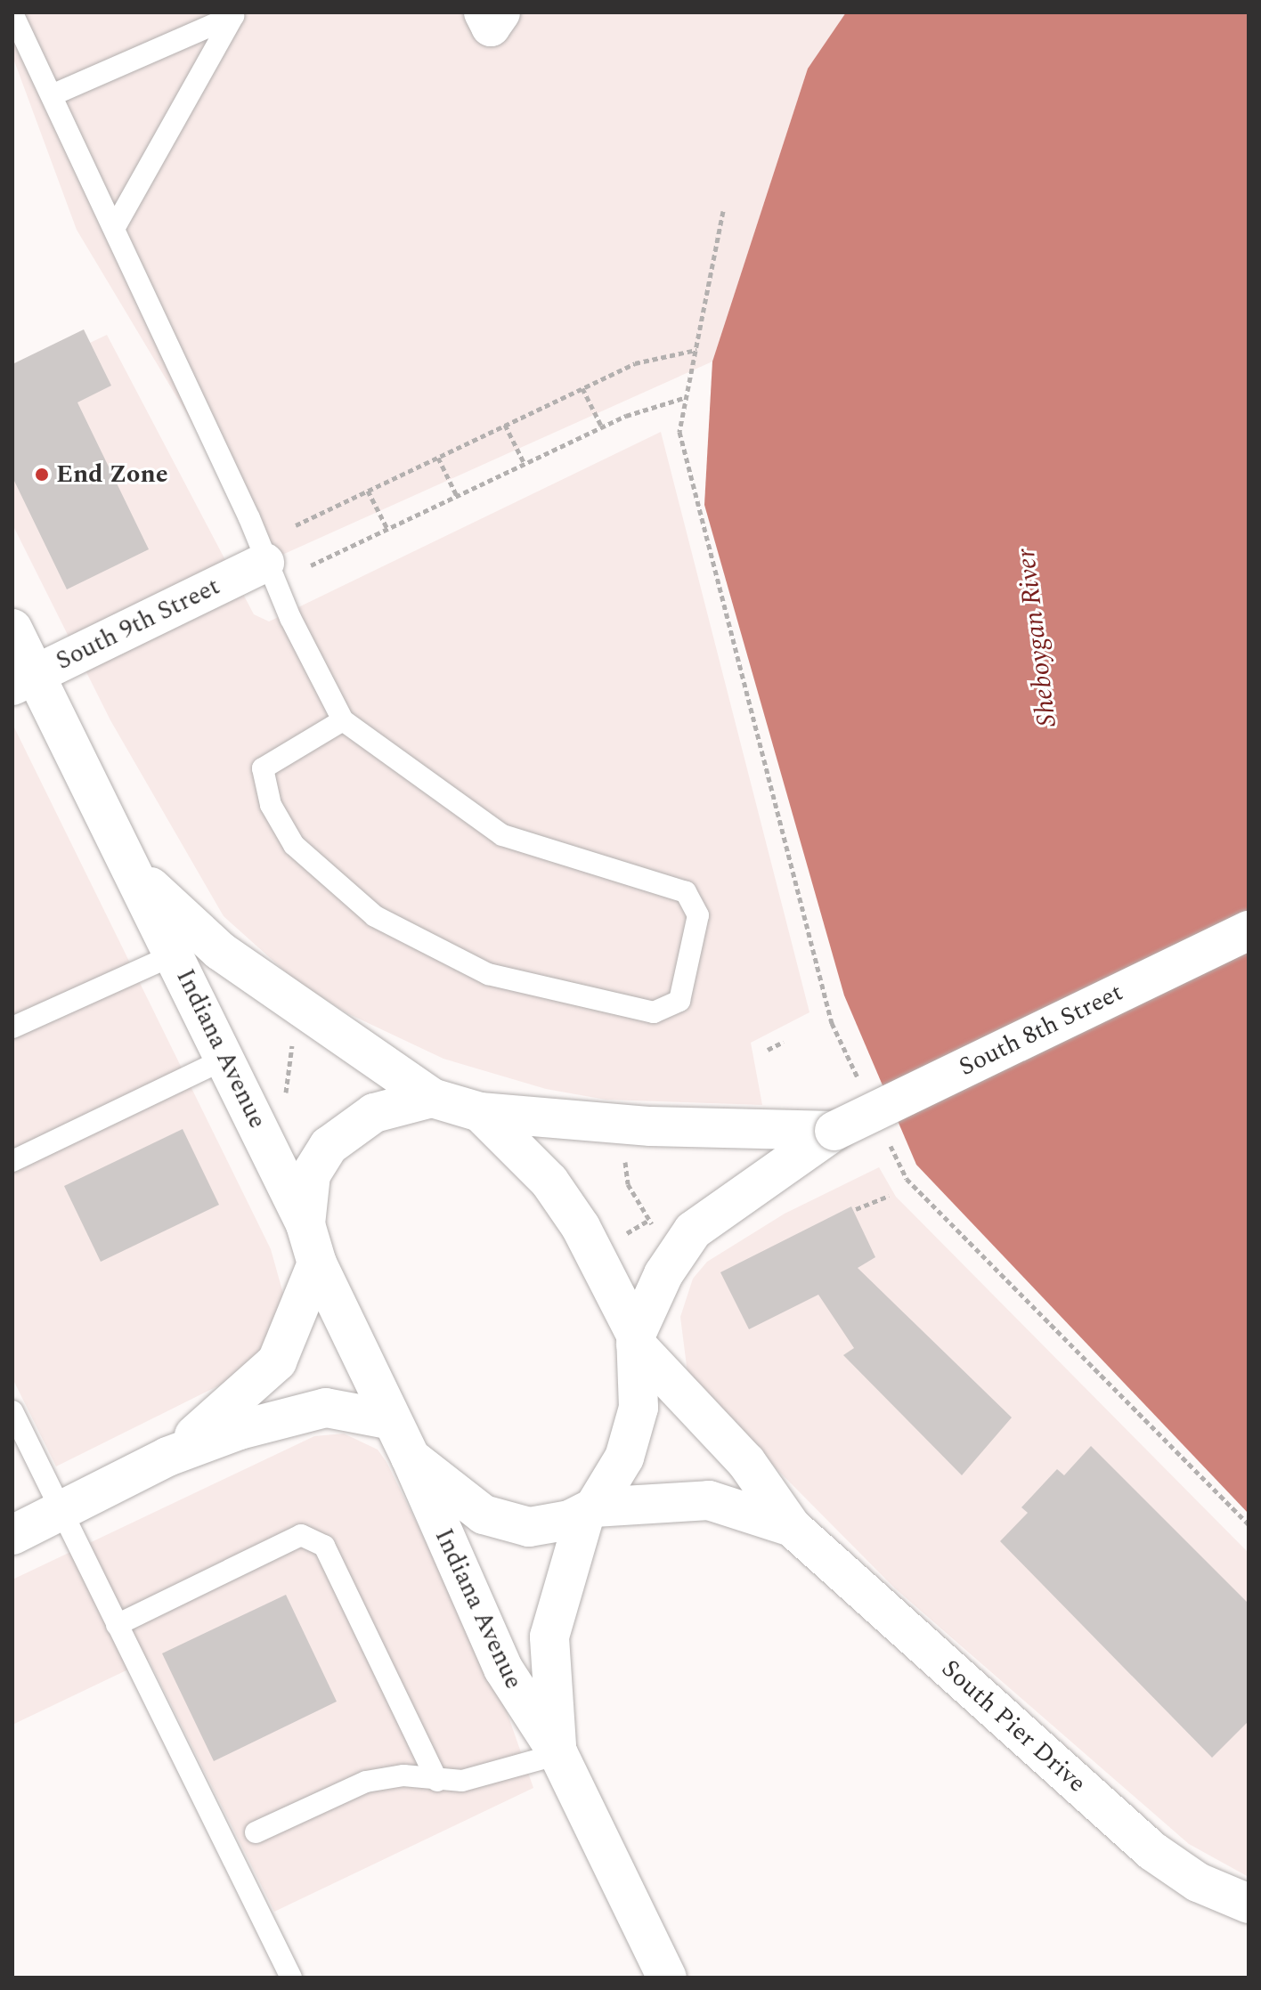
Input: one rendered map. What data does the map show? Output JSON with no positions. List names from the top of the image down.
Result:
{
  "streets": {
    "main road": [
      "South 9th Street",
      "South 8th Street",
      "Indiana Avenue",
      "South Pier Drive"
    ]
  },
  "crossings": [
    ["South 9th Street", "Indiana Avenue"],
    ["South 8th Street", "Indiana Avenue"],
    ["South 8th Street", "South Pier Drive"],
    ["Indiana Avenue", "South Pier Drive"]
  ],
  "water": ["Sheboygan River"],
  "places": ["End Zone"]
}
